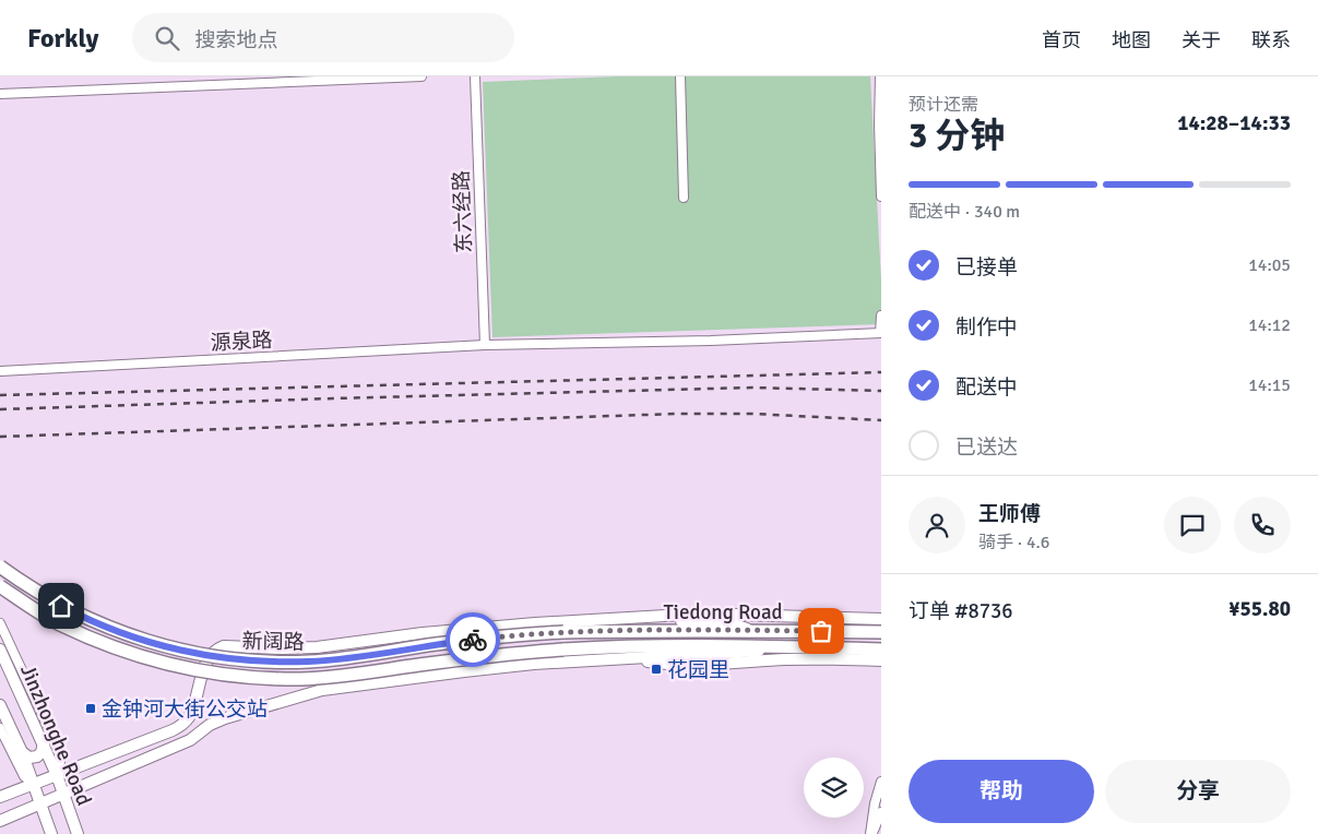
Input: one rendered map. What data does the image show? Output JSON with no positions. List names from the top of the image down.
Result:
{
  "streets": {
    "highway": ["Tiedong Road", "新阔路"],
    "main road": ["Jinzhonghe Road"],
    "street": ["东六经路", "源泉路"]
  },
  "crossings": [
    ["东六经路", "源泉路"],
    ["Tiedong Road", "新阔路"]
  ],
  "places": {
    "transit": ["花园里", "金钟河大街公交站"]
  },
  "page": {
    "header": "Forkly",
    "search": "搜索地点",
    "nav": [
      "首页",
      "地图",
      "关于",
      "联系"
    ],
    "heading": ["3 分钟", "预计还需", "14:28–14:33"],
    "panel": [
      "王师傅",
      "骑手 · 4.6",
      "订单 #8736",
      "¥55.80"
    ],
    "bar": "配送中 · 340 m",
    "list": [
      ["已接单", "14:05"],
      ["制作中", "14:12"],
      ["配送中", "14:15"],
      "已送达"
    ],
    "buttons": ["帮助", "分享"]
  }
}
